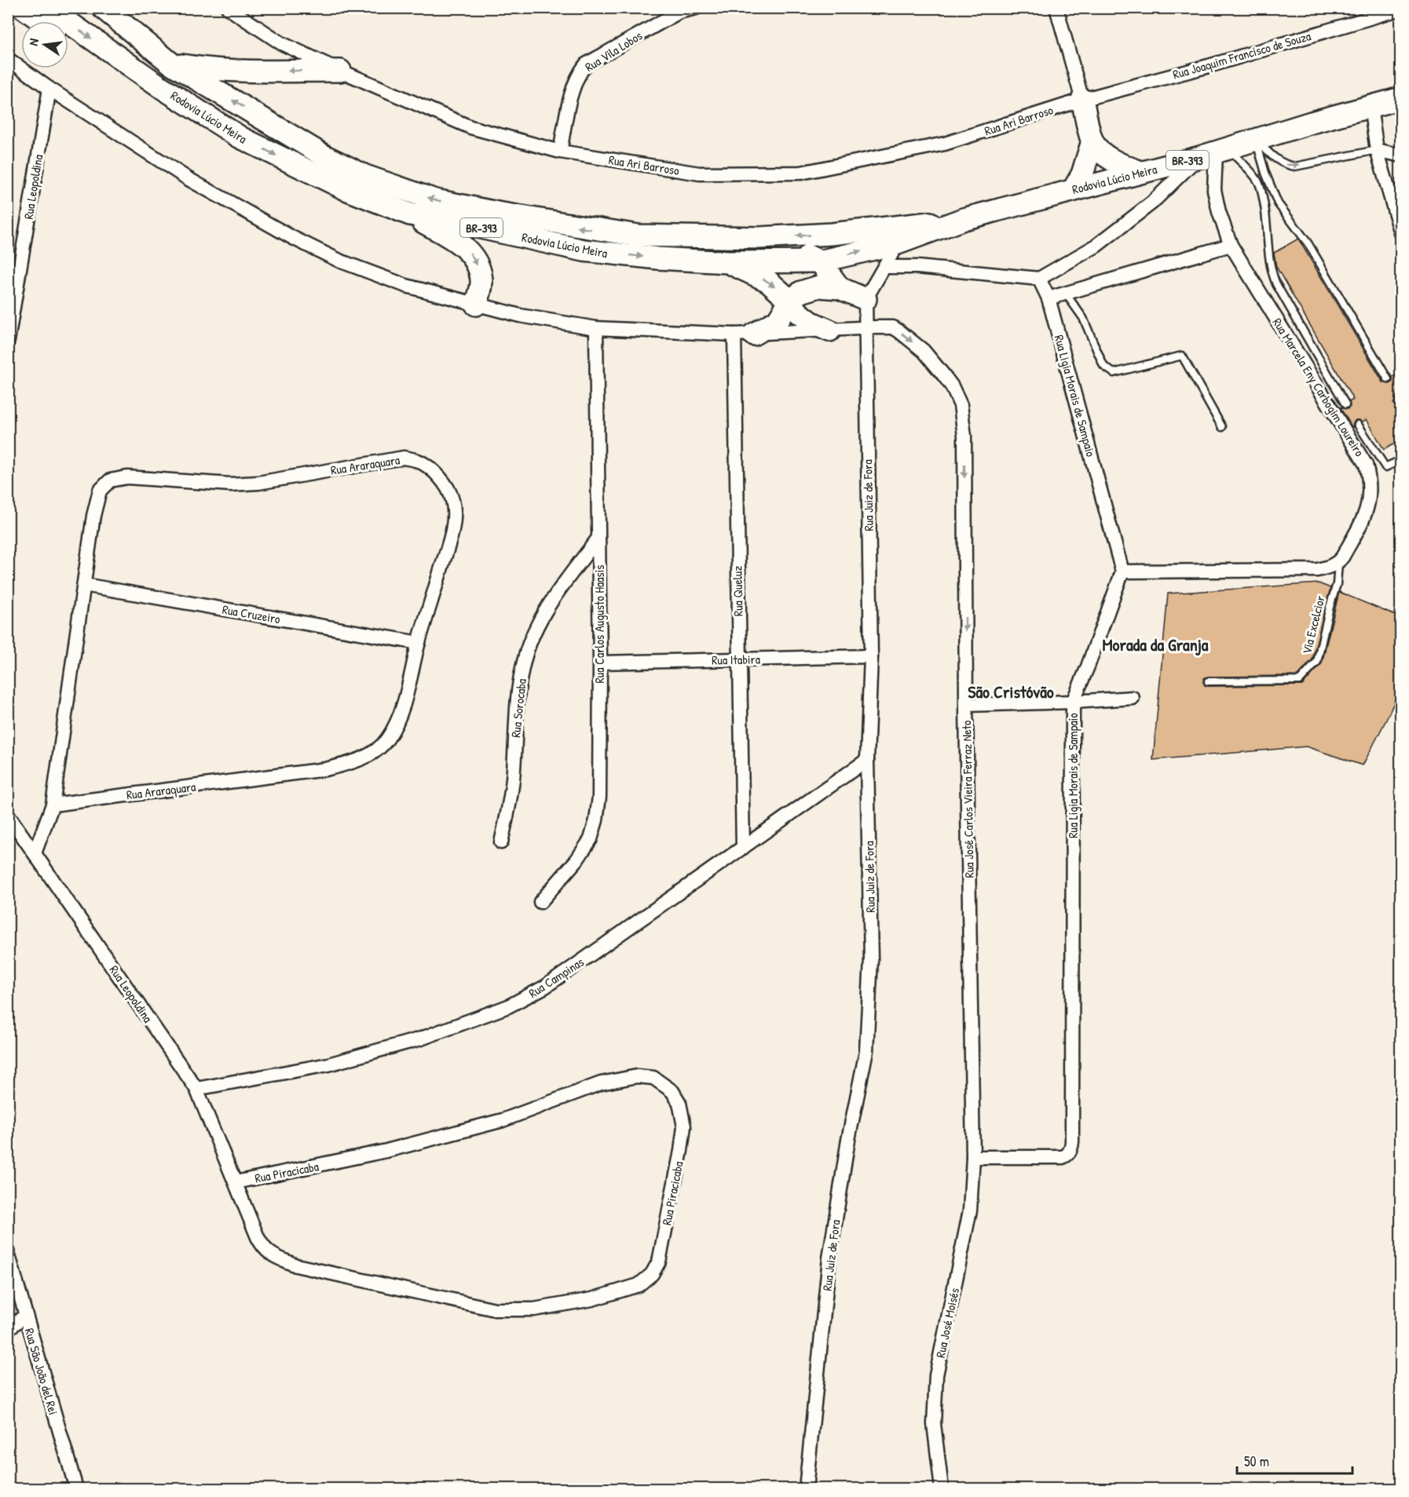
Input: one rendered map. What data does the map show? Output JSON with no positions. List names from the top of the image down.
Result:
{
  "streets": {
    "main road": ["Rodovia Lúcio Meira", "BR-393"],
    "street": [
      "Rua Vila Lobos",
      "Rua Joaquim Francisco de Souza",
      "Rua Ari Barroso",
      "Rua Leopoldina",
      "Rua Marcela Eny Carbogim Loureiro",
      "Rua Ligia Morais de Sampaio",
      "Rua Araraquara",
      "Rua Juiz de Fora",
      "Rua Queluz",
      "Rua Cruzeiro",
      "Rua Carlos Augusto Haasis",
      "Rua Itabira",
      "Rua Sorocaba",
      "Rua José Carlos Vieira Ferraz Neto",
      "Rua Campinas",
      "Rua Piracicaba",
      "Rua José Moisés",
      "Rua São João del Rei"
    ],
    "lane": ["Via Excelcior"]
  },
  "crossings": [
    ["Rua Vila Lobos", "Rua Ari Barroso"],
    ["Rua Joaquim Francisco de Souza", "Rua Ari Barroso"],
    ["Rodovia Lúcio Meira", "Rua Marcela Eny Carbogim Loureiro"],
    ["Rodovia Lúcio Meira", "Rua Juiz de Fora"],
    ["Rua Leopoldina", "Rua Araraquara"],
    ["Rua Leopoldina", "Rua José Carlos Vieira Ferraz Neto"],
    ["Rua Leopoldina", "Rua Campinas"],
    ["Rua Leopoldina", "Rua Piracicaba"],
    ["Rua Marcela Eny Carbogim Loureiro", "Via Excelcior"],
    ["Rua Ligia Morais de Sampaio", "Rua José Carlos Vieira Ferraz Neto"],
    ["Rua Ligia Morais de Sampaio", "Rua José Moisés"],
    ["Rua Araraquara", "Rua Cruzeiro"],
    ["Rua Juiz de Fora", "Rua Itabira"],
    ["Rua Juiz de Fora", "Rua José Carlos Vieira Ferraz Neto"],
    ["Rua Juiz de Fora", "Rua Campinas"],
    ["Rua Queluz", "Rua Itabira"],
    ["Rua Queluz", "Rua José Carlos Vieira Ferraz Neto"],
    ["Rua Queluz", "Rua Campinas"],
    ["Rua Carlos Augusto Haasis", "Rua Itabira"],
    ["Rua Carlos Augusto Haasis", "Rua Sorocaba"],
    ["Rua Carlos Augusto Haasis", "Rua José Carlos Vieira Ferraz Neto"],
    ["Rua José Carlos Vieira Ferraz Neto", "Rua José Moisés"]
  ],
  "districts": ["Morada da Granja", "São Cristóvão"],
  "scale_bar": "50 m",
  "north": "left"
}
